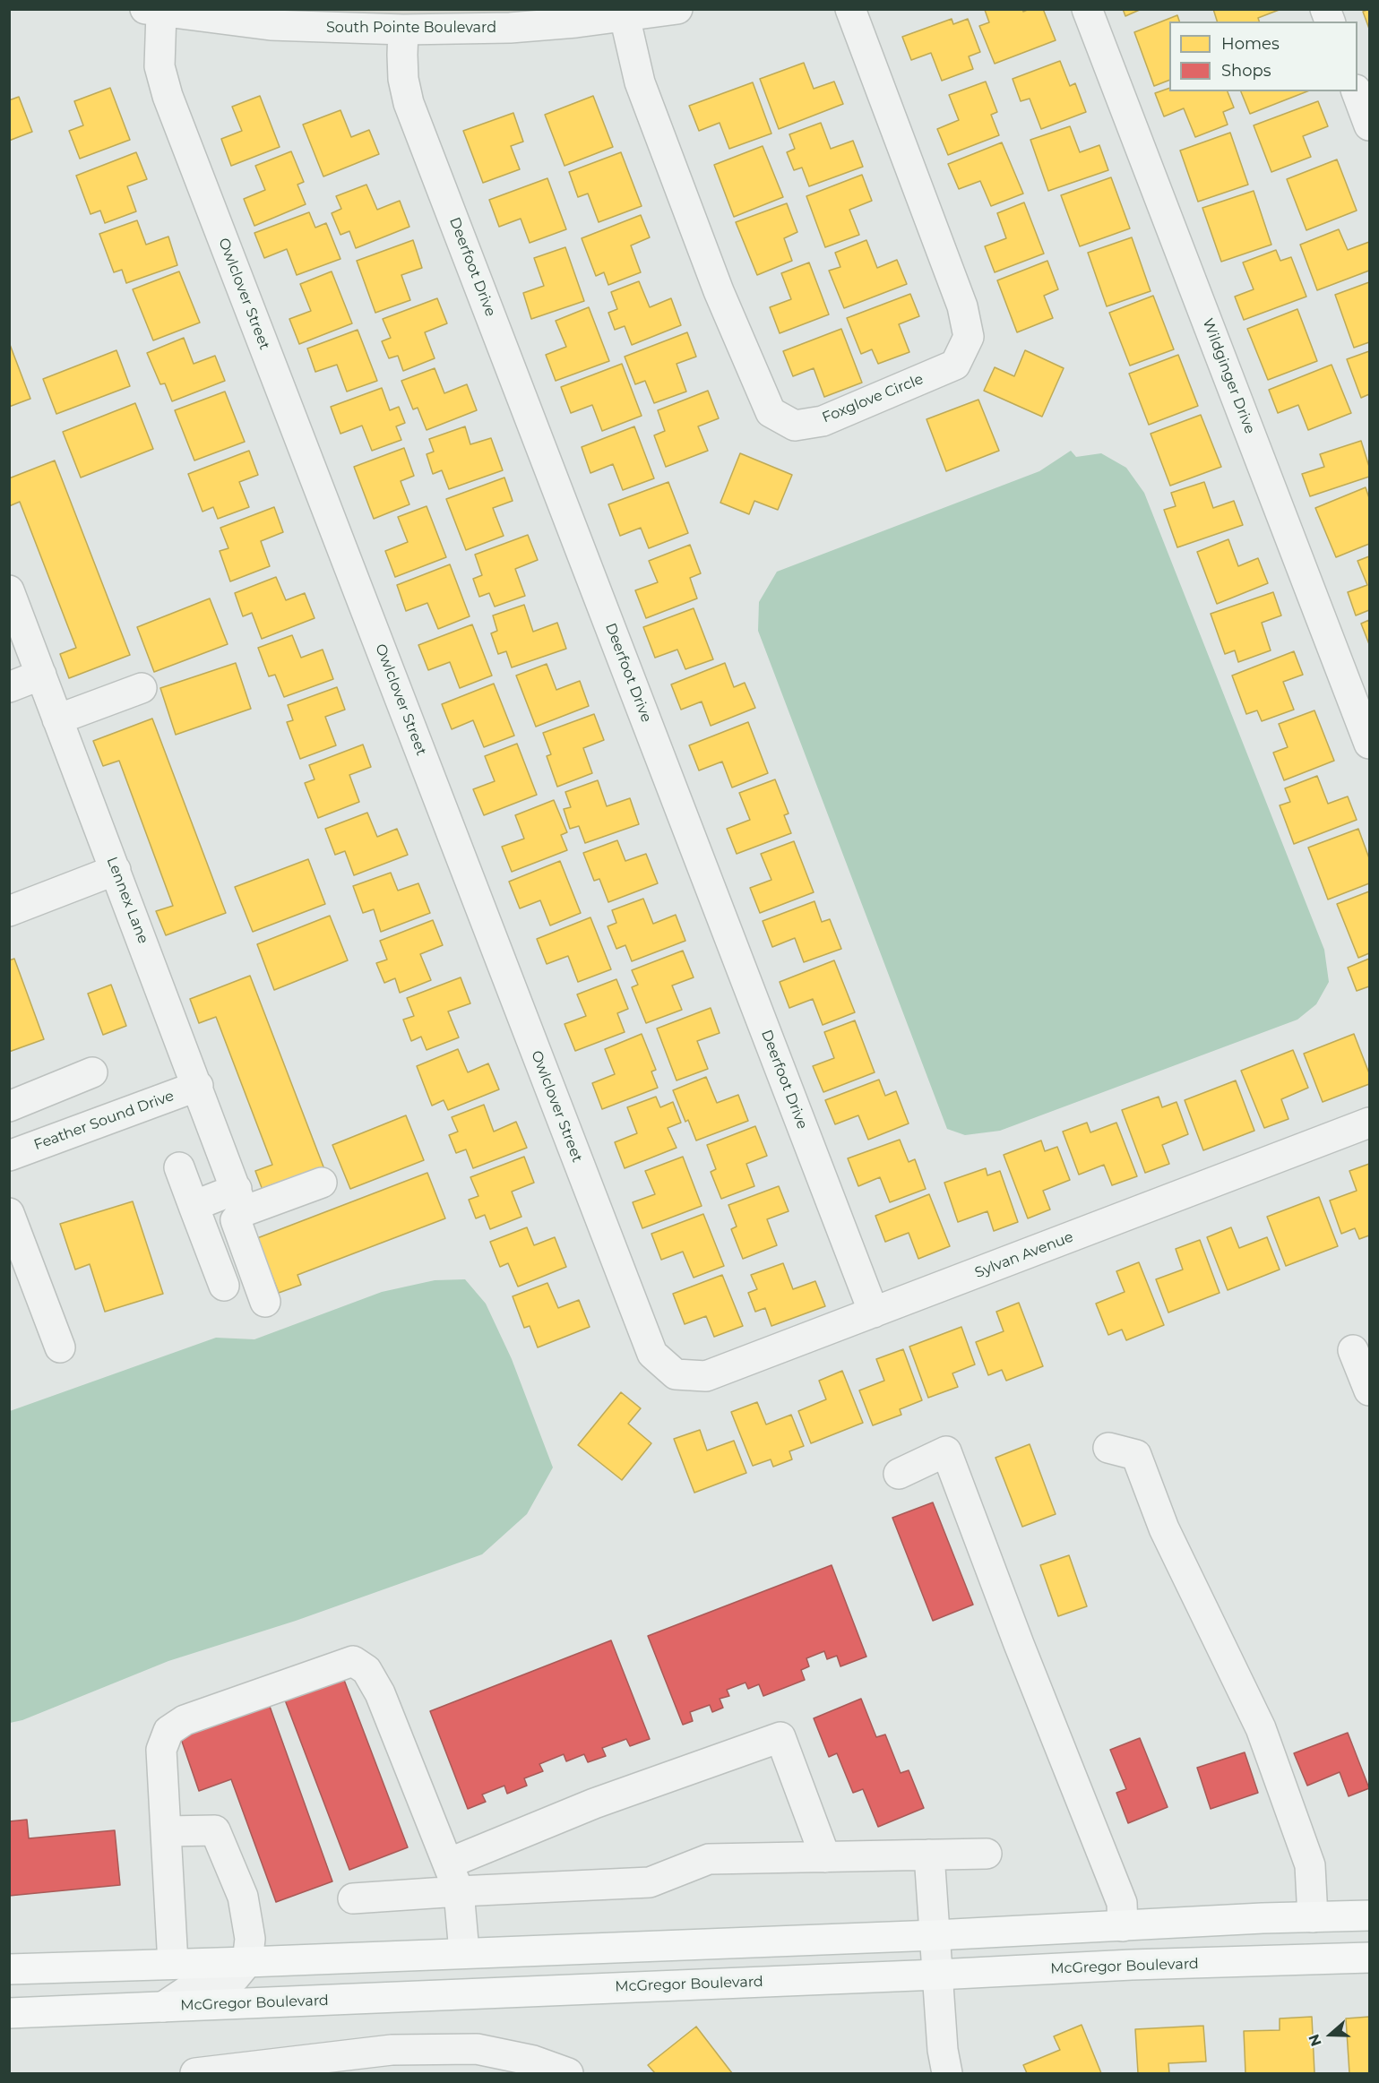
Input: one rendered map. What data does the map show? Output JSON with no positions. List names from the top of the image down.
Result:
{
  "streets": {
    "main road": ["McGregor Boulevard"],
    "street": [
      "South Pointe Boulevard",
      "Deerfoot Drive",
      "Owlclover Street",
      "Wildginger Drive",
      "Foxglove Circle",
      "Lennex Lane",
      "Feather Sound Drive",
      "Sylvan Avenue"
    ]
  },
  "crossings": [
    ["South Pointe Boulevard", "Deerfoot Drive"],
    ["South Pointe Boulevard", "Owlclover Street"],
    ["South Pointe Boulevard", "Foxglove Circle"],
    ["Deerfoot Drive", "Sylvan Avenue"],
    ["Owlclover Street", "Sylvan Avenue"],
    ["Lennex Lane", "Feather Sound Drive"]
  ],
  "legend": ["Homes", "Shops"],
  "north": "left"
}
